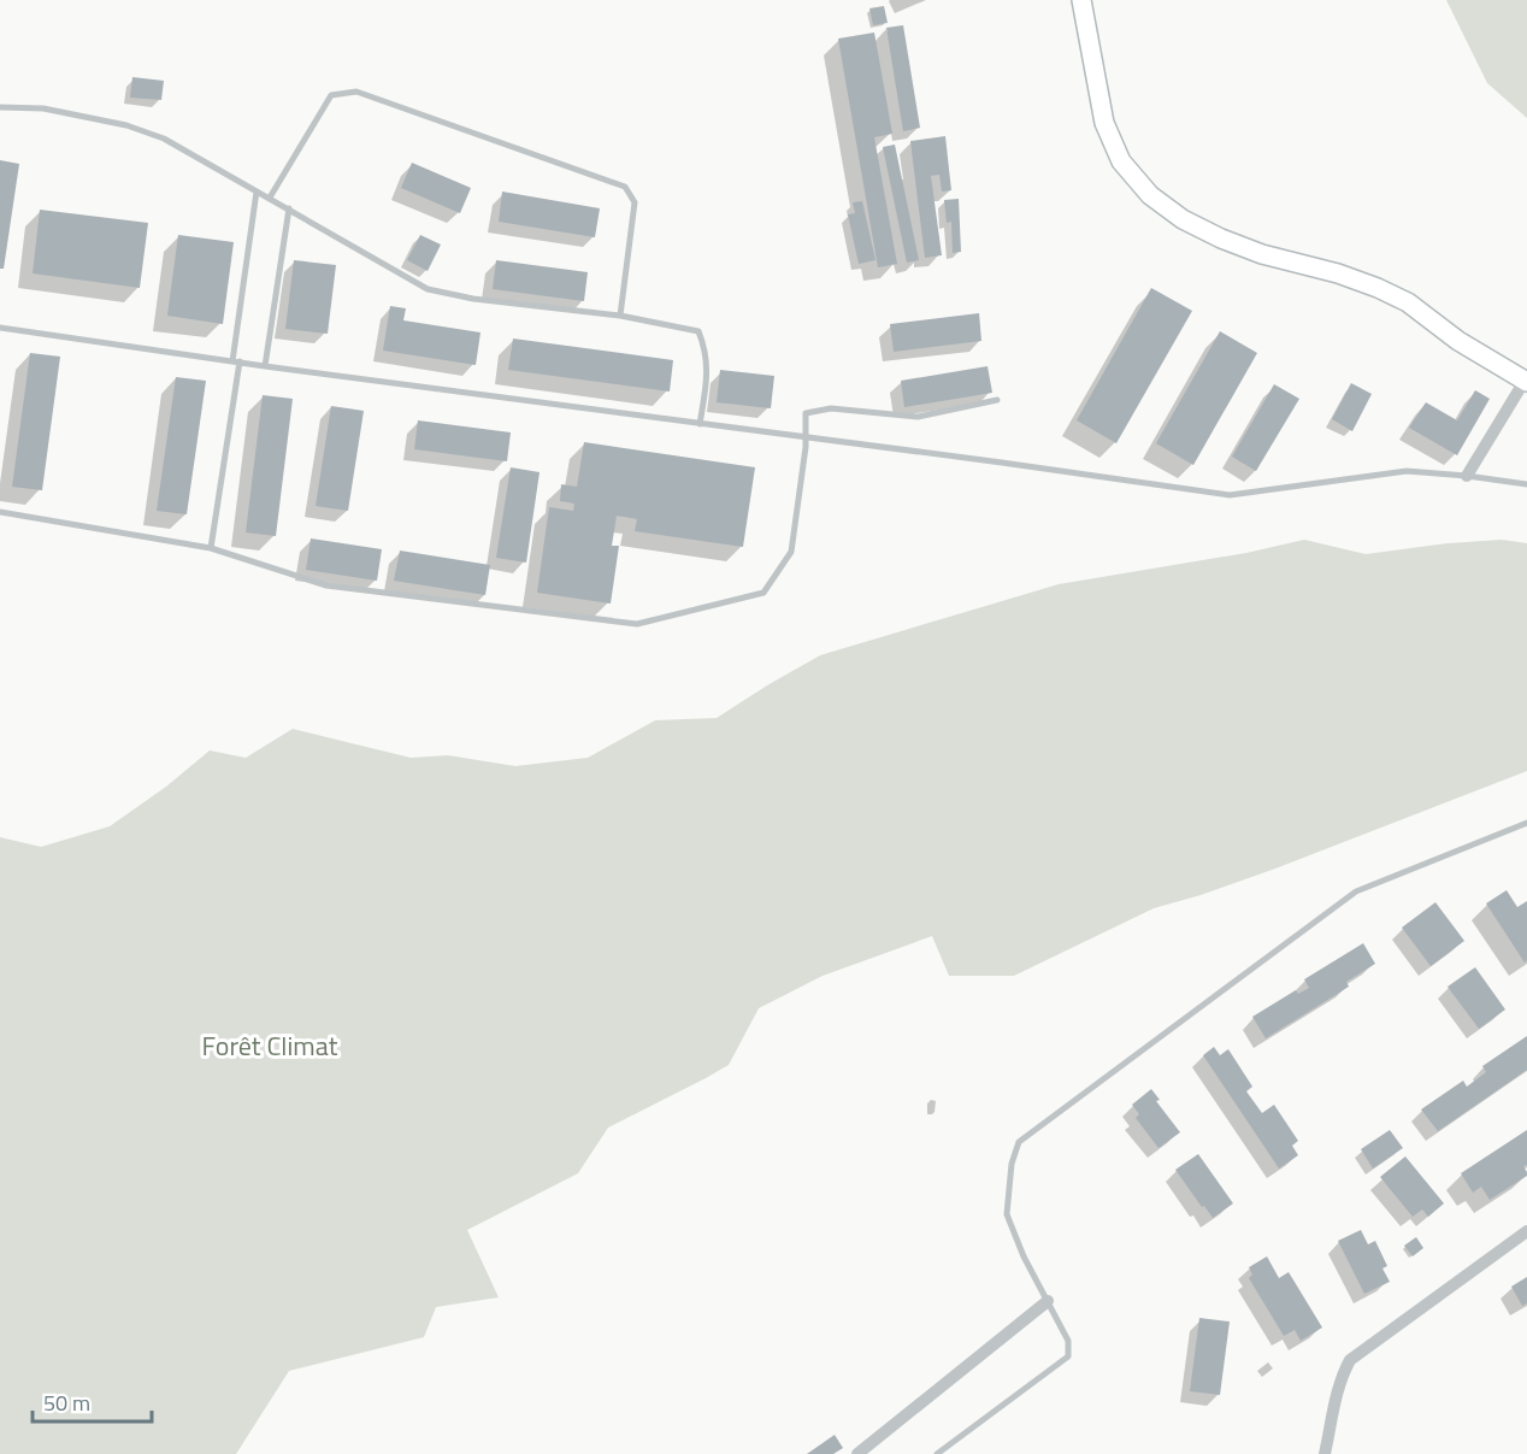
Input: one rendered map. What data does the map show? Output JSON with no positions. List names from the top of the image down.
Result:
{
  "parks": ["Forêt Climat"],
  "scale_bar": "50 m"
}
